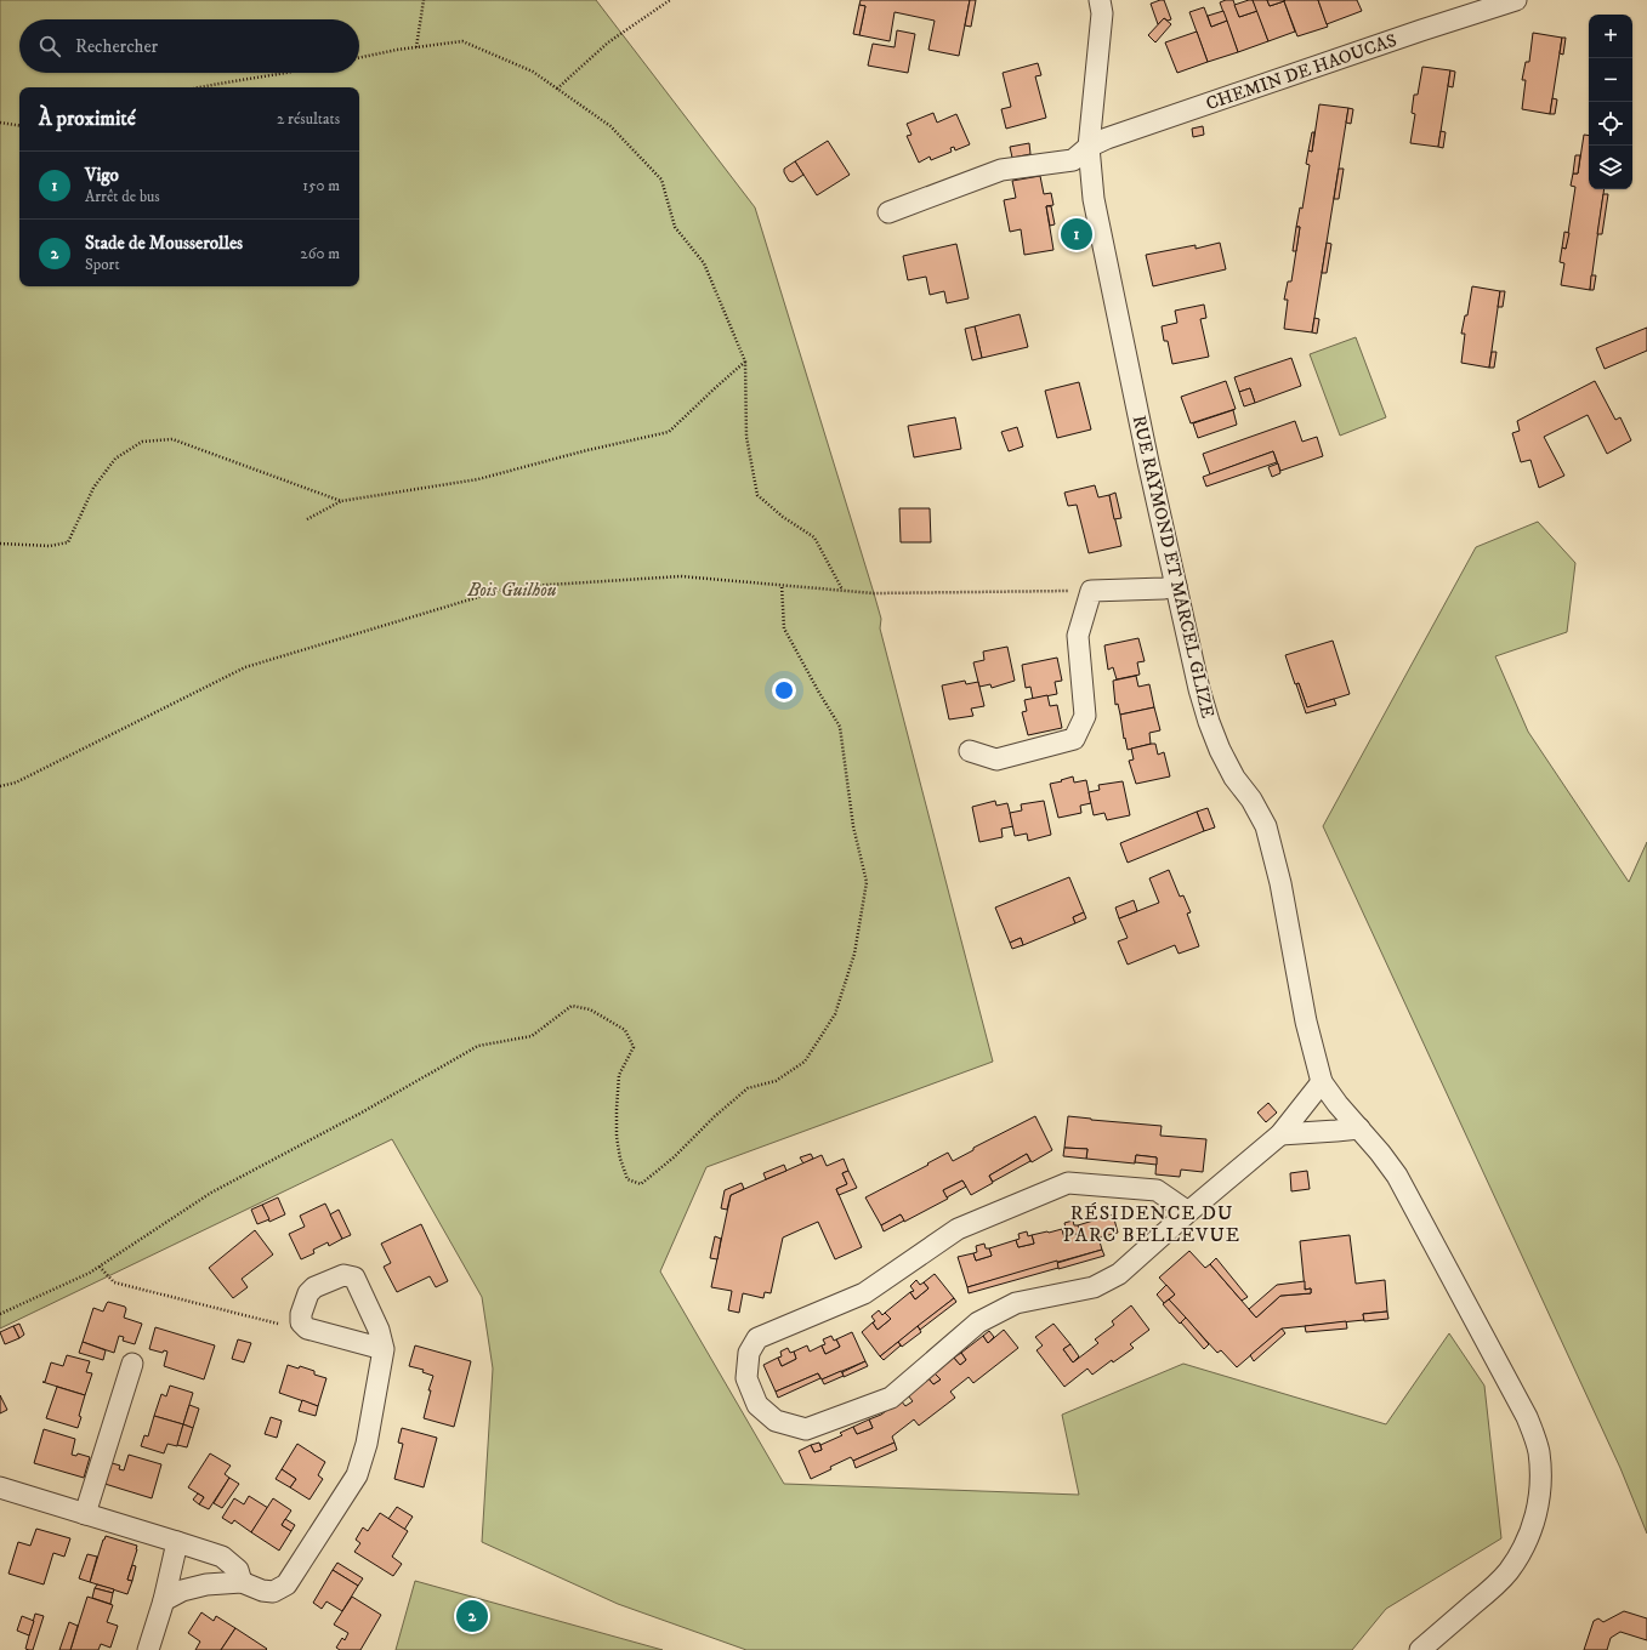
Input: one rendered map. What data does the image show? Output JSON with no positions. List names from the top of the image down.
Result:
{
  "streets": {
    "street": ["CHEMIN DE HAOUCAS", "RUE RAYMOND ET MARCEL GLIZE"]
  },
  "crossings": [
    ["CHEMIN DE HAOUCAS", "RUE RAYMOND ET MARCEL GLIZE"]
  ],
  "districts": ["RÉSIDENCE DU PARC BELLEVUE"],
  "parks": ["Bois Guilhou"],
  "page": {
    "map_buttons": ["+", "−"],
    "search": "Rechercher",
    "heading": ["À proximité", "2 résultats"],
    "list": [
      {
        "mark": "1",
        "name": "Vigo",
        "note": "Arrêt de bus",
        "value": "150 m"
      },
      {
        "mark": "2",
        "name": "Stade de Mousserolles",
        "note": "Sport",
        "value": "260 m"
      }
    ],
    "pins": ["1", "2"]
  }
}
